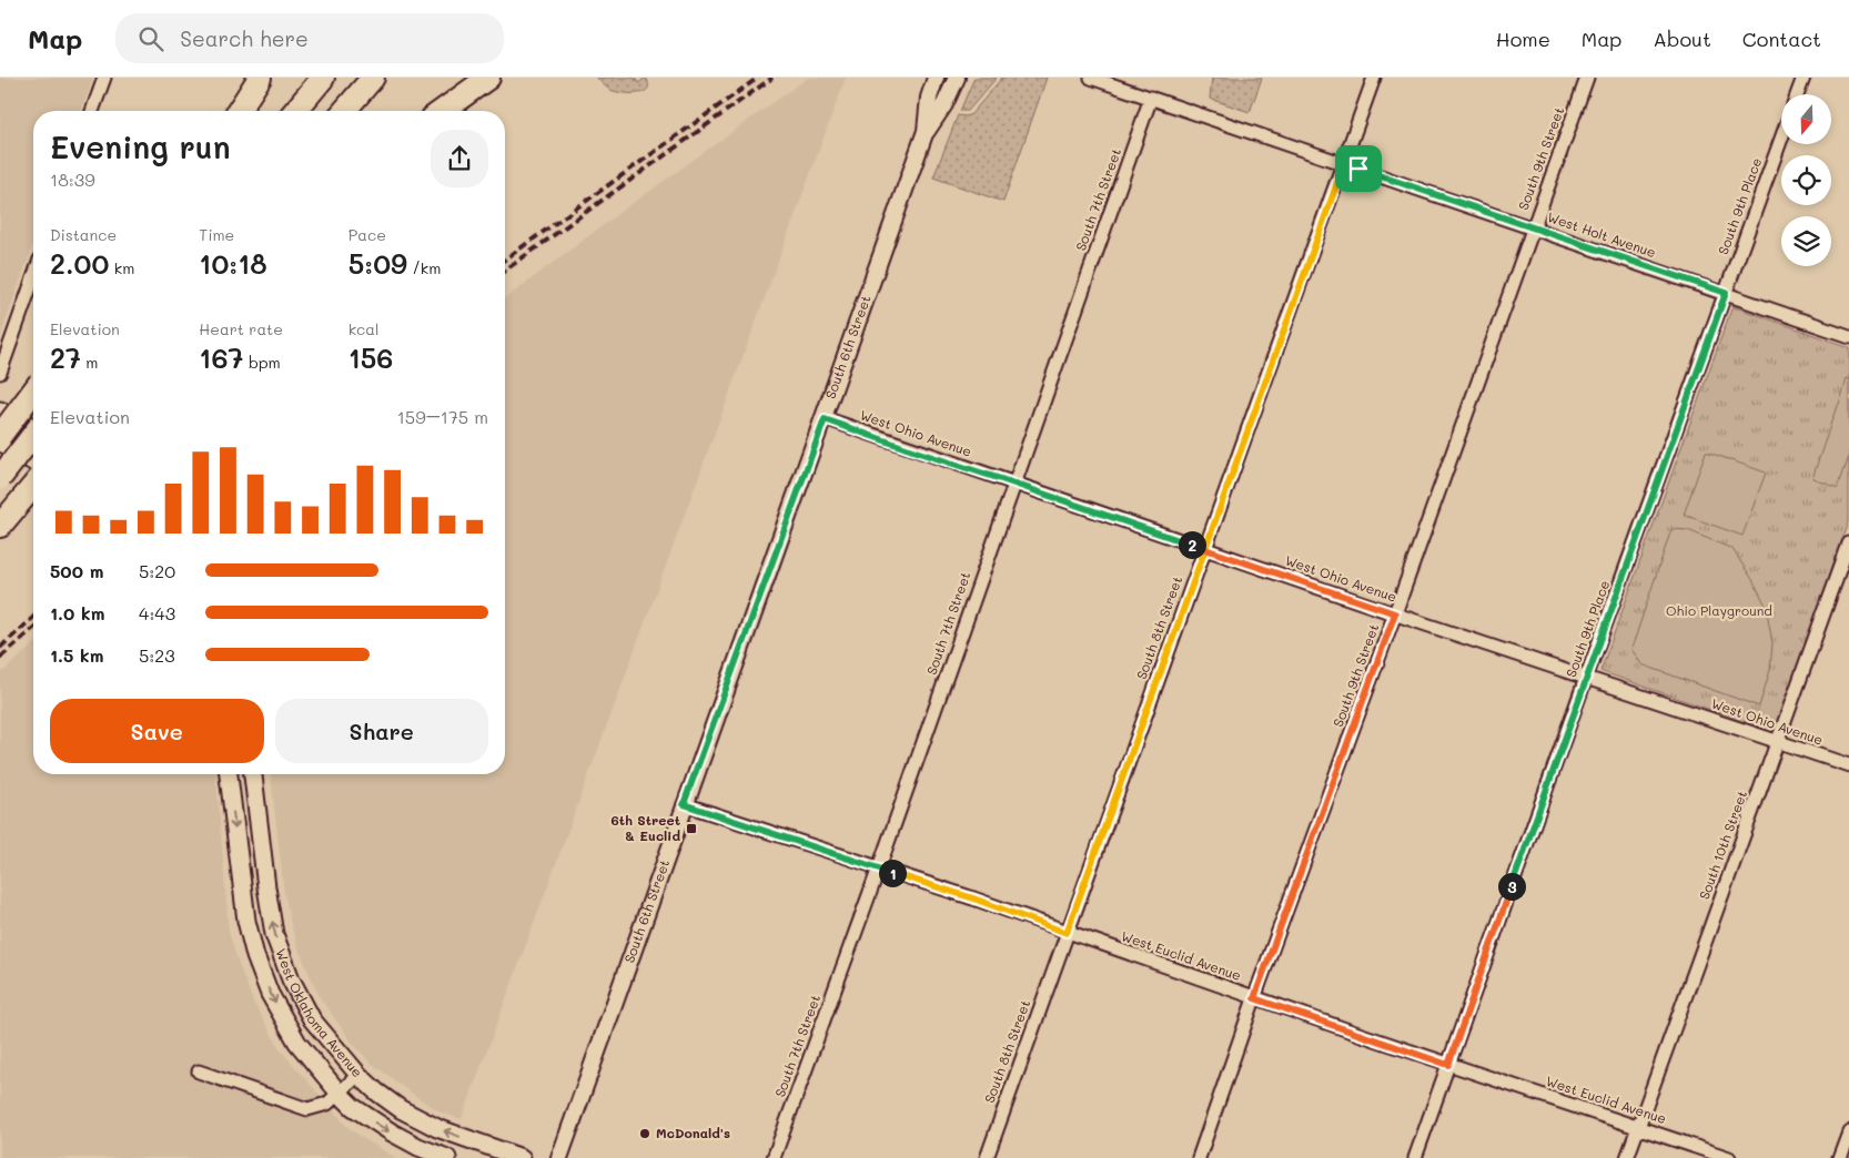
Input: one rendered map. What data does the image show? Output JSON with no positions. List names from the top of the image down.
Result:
{
  "streets": {
    "main road": ["West Oklahoma Avenue"],
    "street": [
      "South 9th Street",
      "South 7th Street",
      "South 9th Place",
      "West Holt Avenue",
      "South 6th Street",
      "West Ohio Avenue",
      "South 8th Street",
      "South 10th Street",
      "West Euclid Avenue"
    ]
  },
  "crossings": [
    ["South 9th Street", "West Holt Avenue"],
    ["South 9th Street", "West Ohio Avenue"],
    ["South 9th Street", "West Euclid Avenue"],
    ["South 7th Street", "West Holt Avenue"],
    ["South 7th Street", "West Ohio Avenue"],
    ["South 7th Street", "West Euclid Avenue"],
    ["South 9th Place", "West Holt Avenue"],
    ["South 9th Place", "West Ohio Avenue"],
    ["South 9th Place", "West Euclid Avenue"],
    ["West Holt Avenue", "South 8th Street"],
    ["South 6th Street", "West Ohio Avenue"],
    ["South 6th Street", "West Euclid Avenue"],
    ["West Ohio Avenue", "South 8th Street"],
    ["West Ohio Avenue", "South 10th Street"],
    ["South 8th Street", "West Euclid Avenue"],
    ["South 10th Street", "West Euclid Avenue"]
  ],
  "parks": ["Ohio Playground"],
  "places": {
    "transit": ["6th Street & Euclid"],
    "other": ["McDonald's"]
  },
  "north": "bottom",
  "page": {
    "header": "Map",
    "search": "Search here",
    "nav": [
      "Home",
      "Map",
      "About",
      "Contact"
    ],
    "heading": ["Evening run", "18:39"],
    "stats": [
      ["Distance", "2.00 km"],
      ["Time", "10:18"],
      ["Pace", "5:09 /km"],
      ["Elevation", "27 m"],
      ["Heart rate", "167 bpm"],
      ["kcal", "156"]
    ],
    "chart": ["Elevation", "159–175 m"],
    "pins": ["2", "1", "3"],
    "list": [
      {
        "name": "500 m",
        "note": "5:20"
      },
      {
        "name": "1.0 km",
        "note": "4:43"
      },
      {
        "name": "1.5 km",
        "note": "5:23"
      }
    ],
    "buttons": ["Save", "Share"]
  }
}
